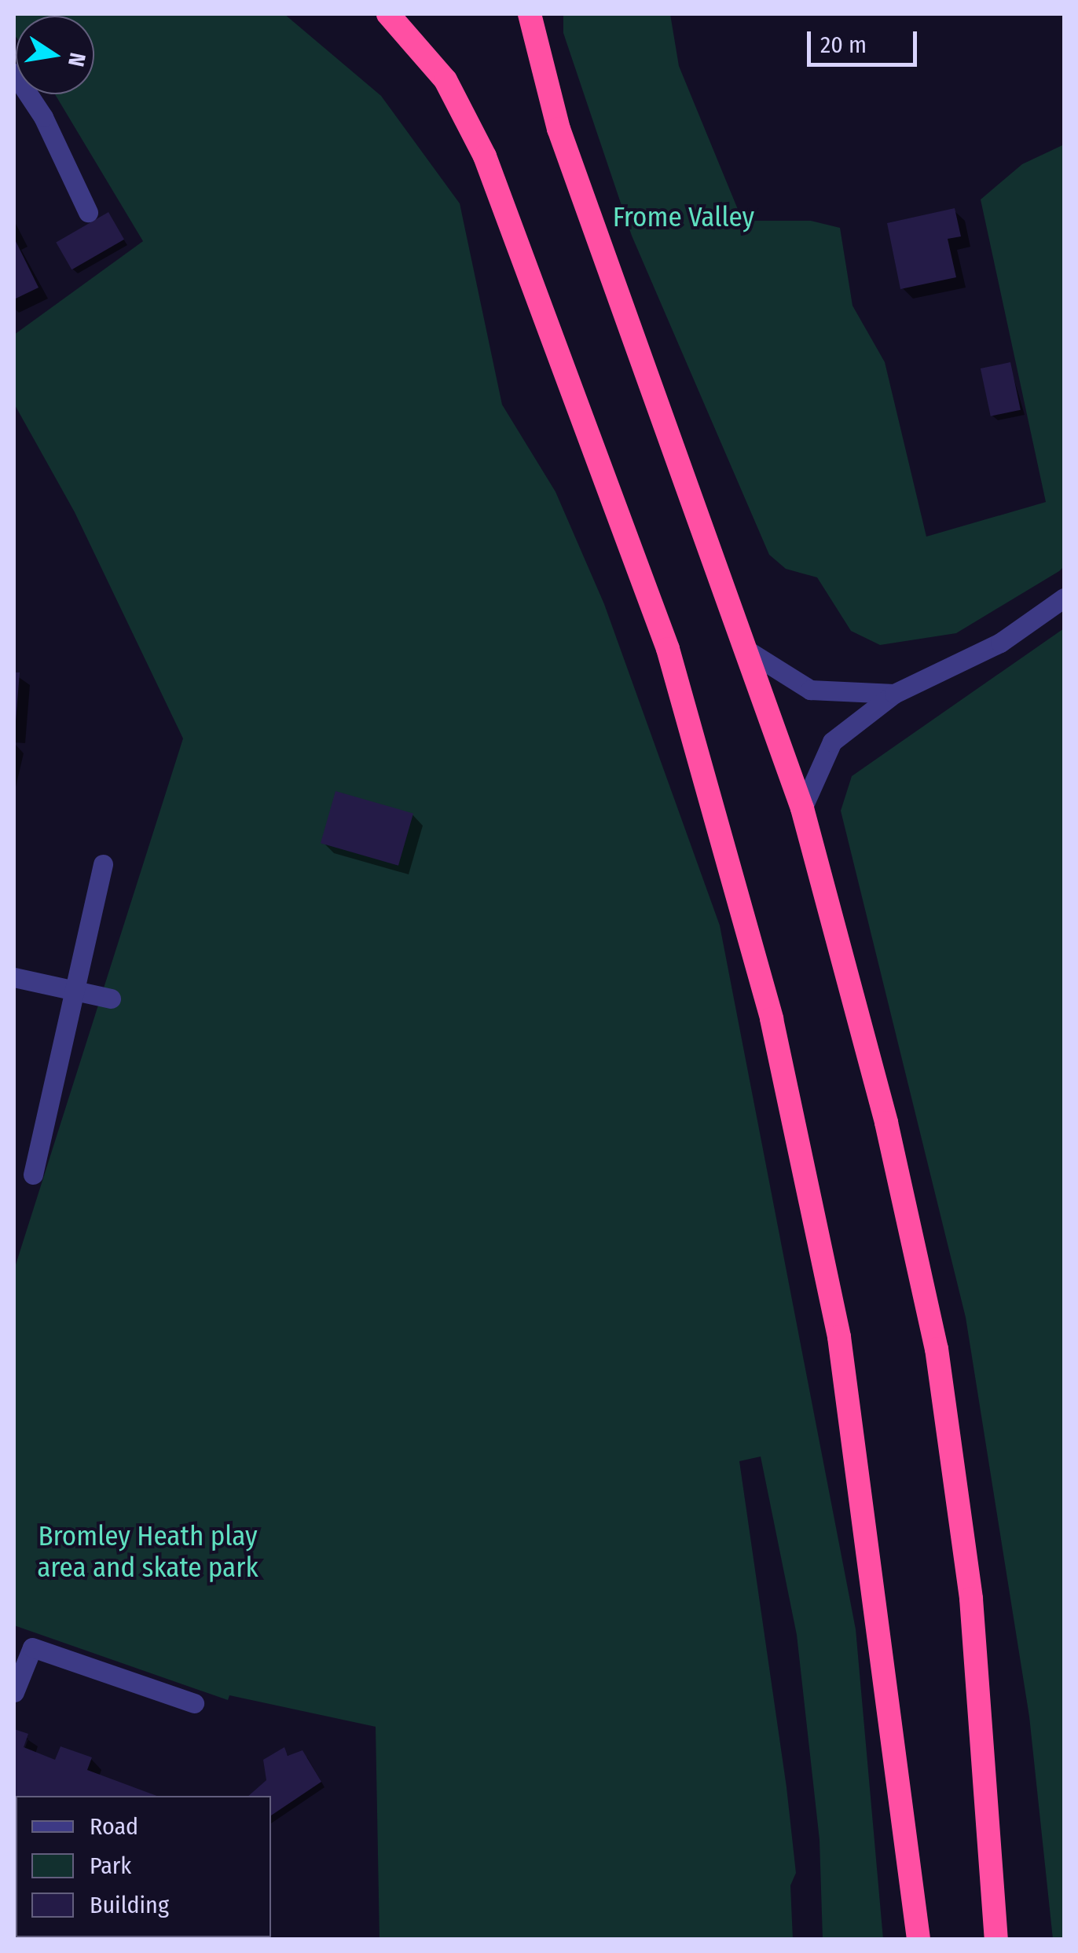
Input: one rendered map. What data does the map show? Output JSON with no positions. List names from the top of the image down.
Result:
{
  "parks": ["Frome Valley", "Bromley Heath play area and skate park"],
  "legend": ["Road", "Park", "Building"],
  "scale_bar": "20 m",
  "north": "right"
}
